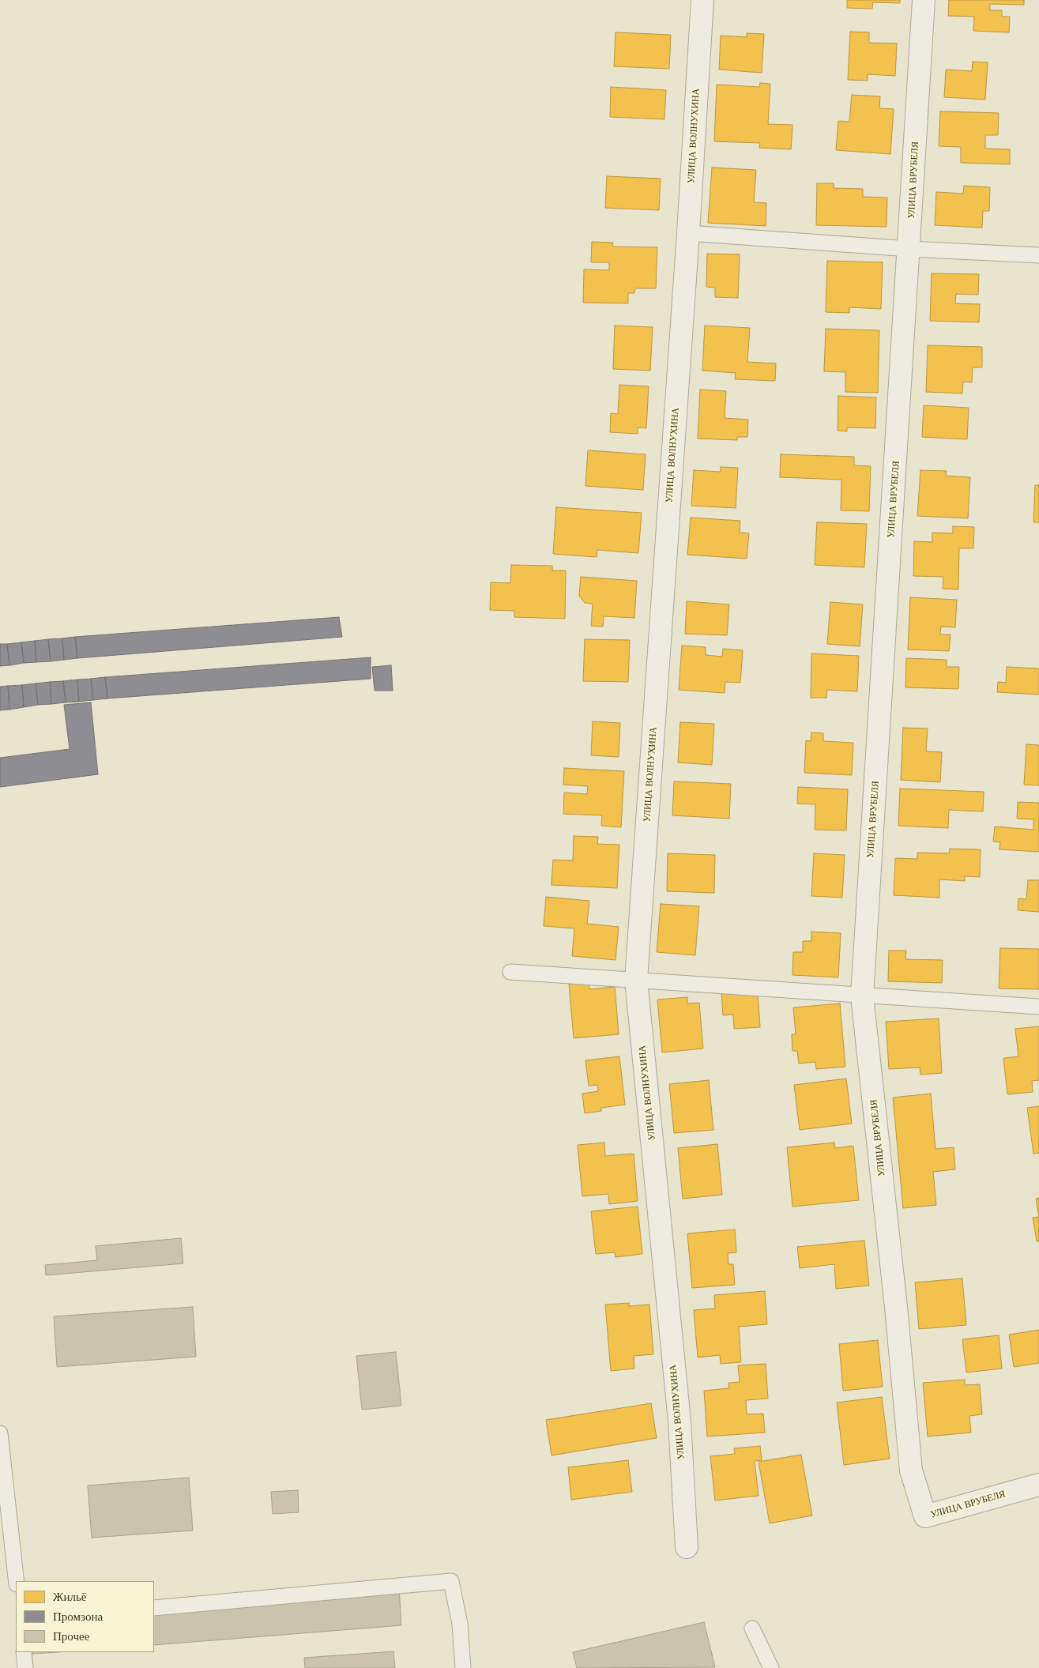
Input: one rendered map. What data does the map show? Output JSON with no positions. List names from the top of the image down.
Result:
{
  "streets": {
    "street": ["УЛИЦА ВОЛНУХИНА", "УЛИЦА ВРУБЕЛЯ"]
  },
  "legend": ["Жильё", "Промзона", "Прочее"]
}
